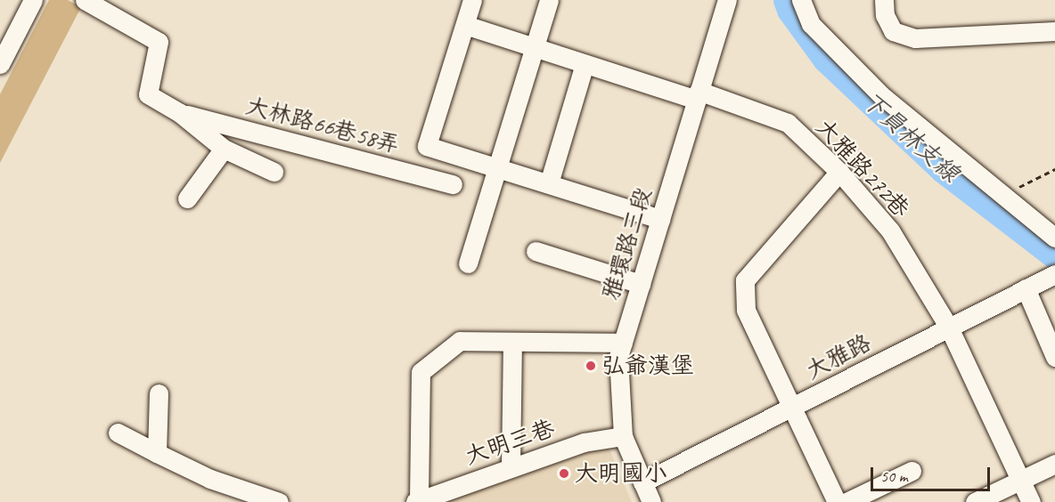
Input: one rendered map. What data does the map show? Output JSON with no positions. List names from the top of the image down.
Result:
{
  "streets": {
    "street": [
      "大林路66巷58弄",
      "大雅路272巷",
      "雅環路三段",
      "大雅路",
      "大明三巷"
    ]
  },
  "crossings": [
    ["大雅路272巷", "雅環路三段"],
    ["大雅路272巷", "大雅路"],
    ["雅環路三段", "大雅路"],
    ["雅環路三段", "大明三巷"]
  ],
  "water": ["下員林支線"],
  "places": ["弘爺漢堡", "大明國小"],
  "scale_bar": "50 m"
}
